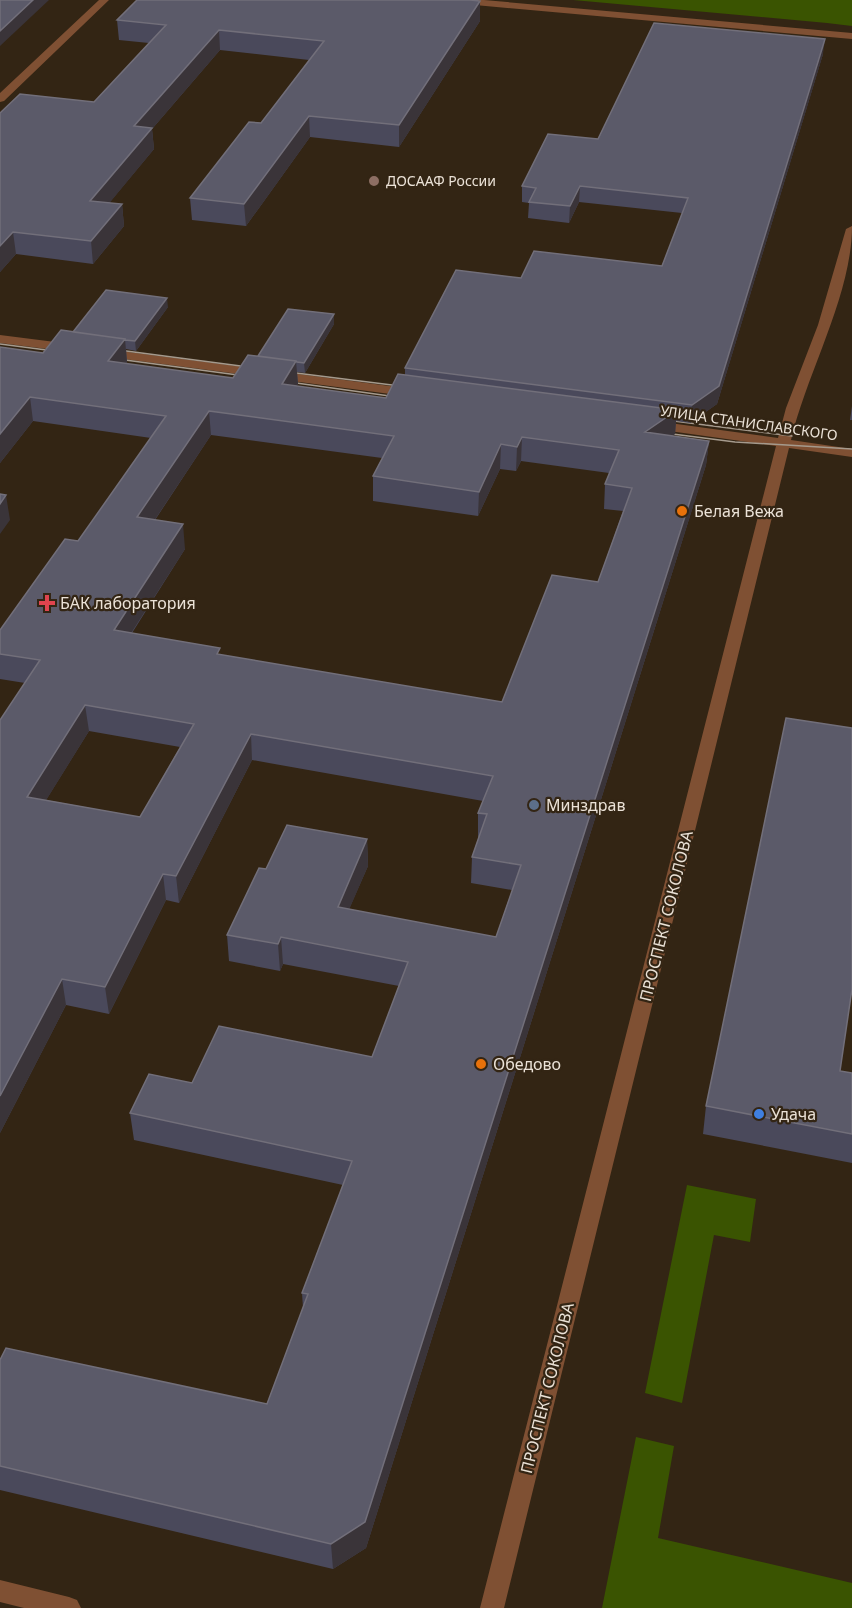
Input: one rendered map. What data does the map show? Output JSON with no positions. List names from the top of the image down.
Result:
{
  "streets": {
    "street": ["УЛИЦА СТАНИСЛАВСКОГО", "ПРОСПЕКТ СОКОЛОВА"]
  },
  "crossings": [
    ["УЛИЦА СТАНИСЛАВСКОГО", "ПРОСПЕКТ СОКОЛОВА"]
  ],
  "places": {
    "other": [
      "ДОСААФ России",
      "Белая Вежа",
      "Минздрав",
      "Обедово",
      "Удача"
    ],
    "health": ["БАК лаборатория"]
  }
}
